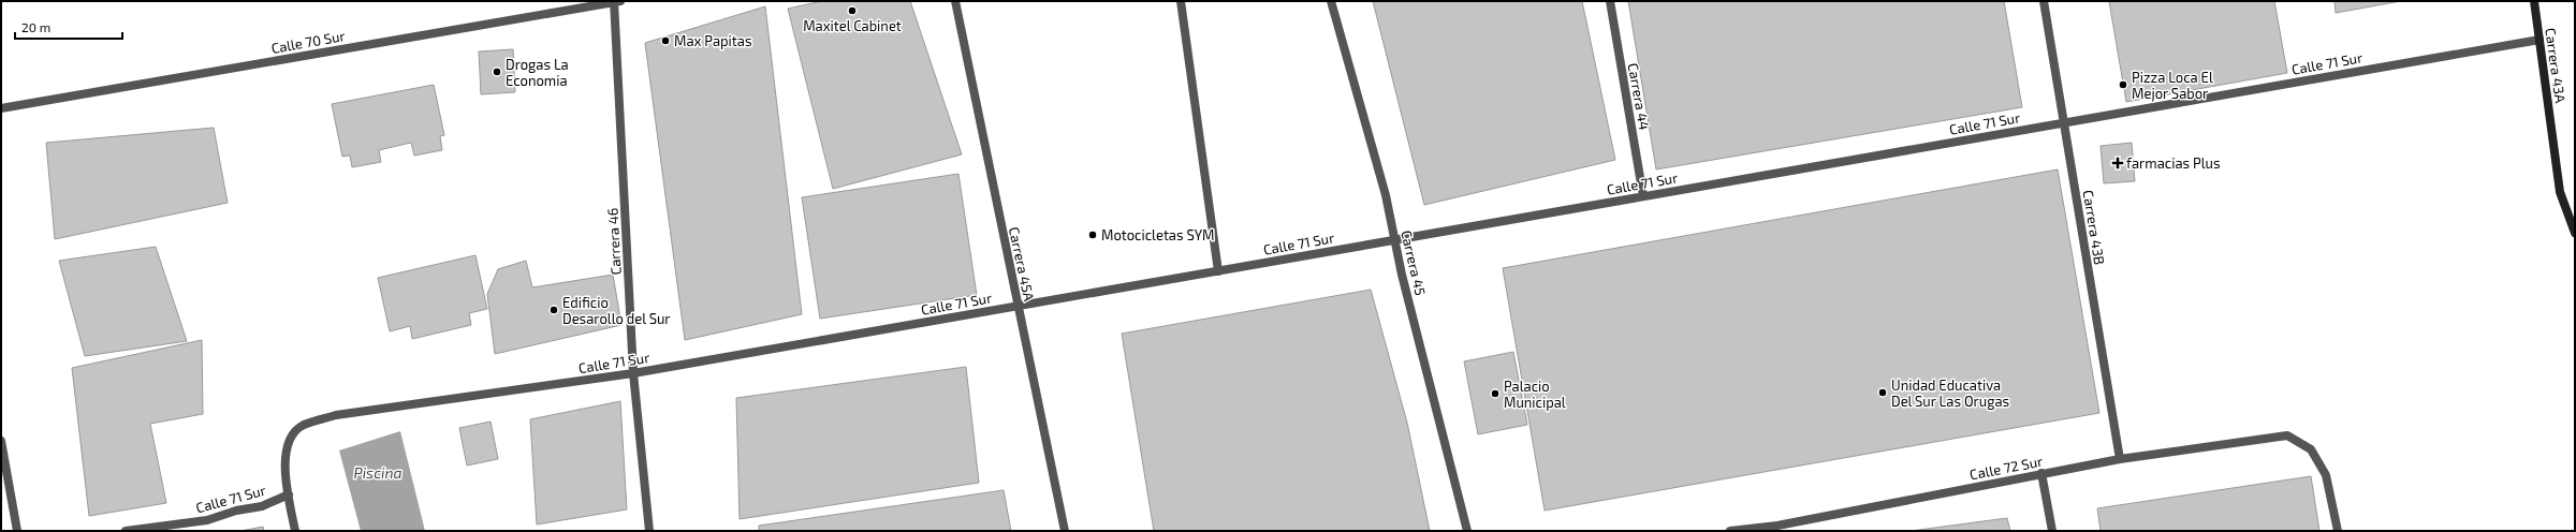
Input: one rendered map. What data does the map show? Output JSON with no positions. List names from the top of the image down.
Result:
{
  "streets": {
    "street": [
      "Calle 70 Sur",
      "Calle 71 Sur",
      "Carrera 43A",
      "Carrera 44",
      "Carrera 43B",
      "Carrera 46",
      "Carrera 45",
      "Carrera 45A",
      "Calle 72 Sur"
    ]
  },
  "crossings": [
    ["Calle 70 Sur", "Carrera 46"],
    ["Calle 71 Sur", "Carrera 43A"],
    ["Calle 71 Sur", "Carrera 44"],
    ["Calle 71 Sur", "Carrera 43B"],
    ["Calle 71 Sur", "Carrera 46"],
    ["Calle 71 Sur", "Carrera 45"],
    ["Calle 71 Sur", "Carrera 45A"],
    ["Carrera 43B", "Calle 72 Sur"]
  ],
  "water": ["Piscina"],
  "places": {
    "other": [
      "Maxitel Cabinet",
      "Max Papitas",
      "Drogas La Economia",
      "Pizza Loca El Mejor Sabor",
      "Motocicletas SYM",
      "Edificio Desarollo del Sur",
      "Unidad Educativa Del Sur Las Orugas",
      "Palacio Municipal"
    ],
    "health": ["farmacias Plus"]
  },
  "scale_bar": "20 m"
}
